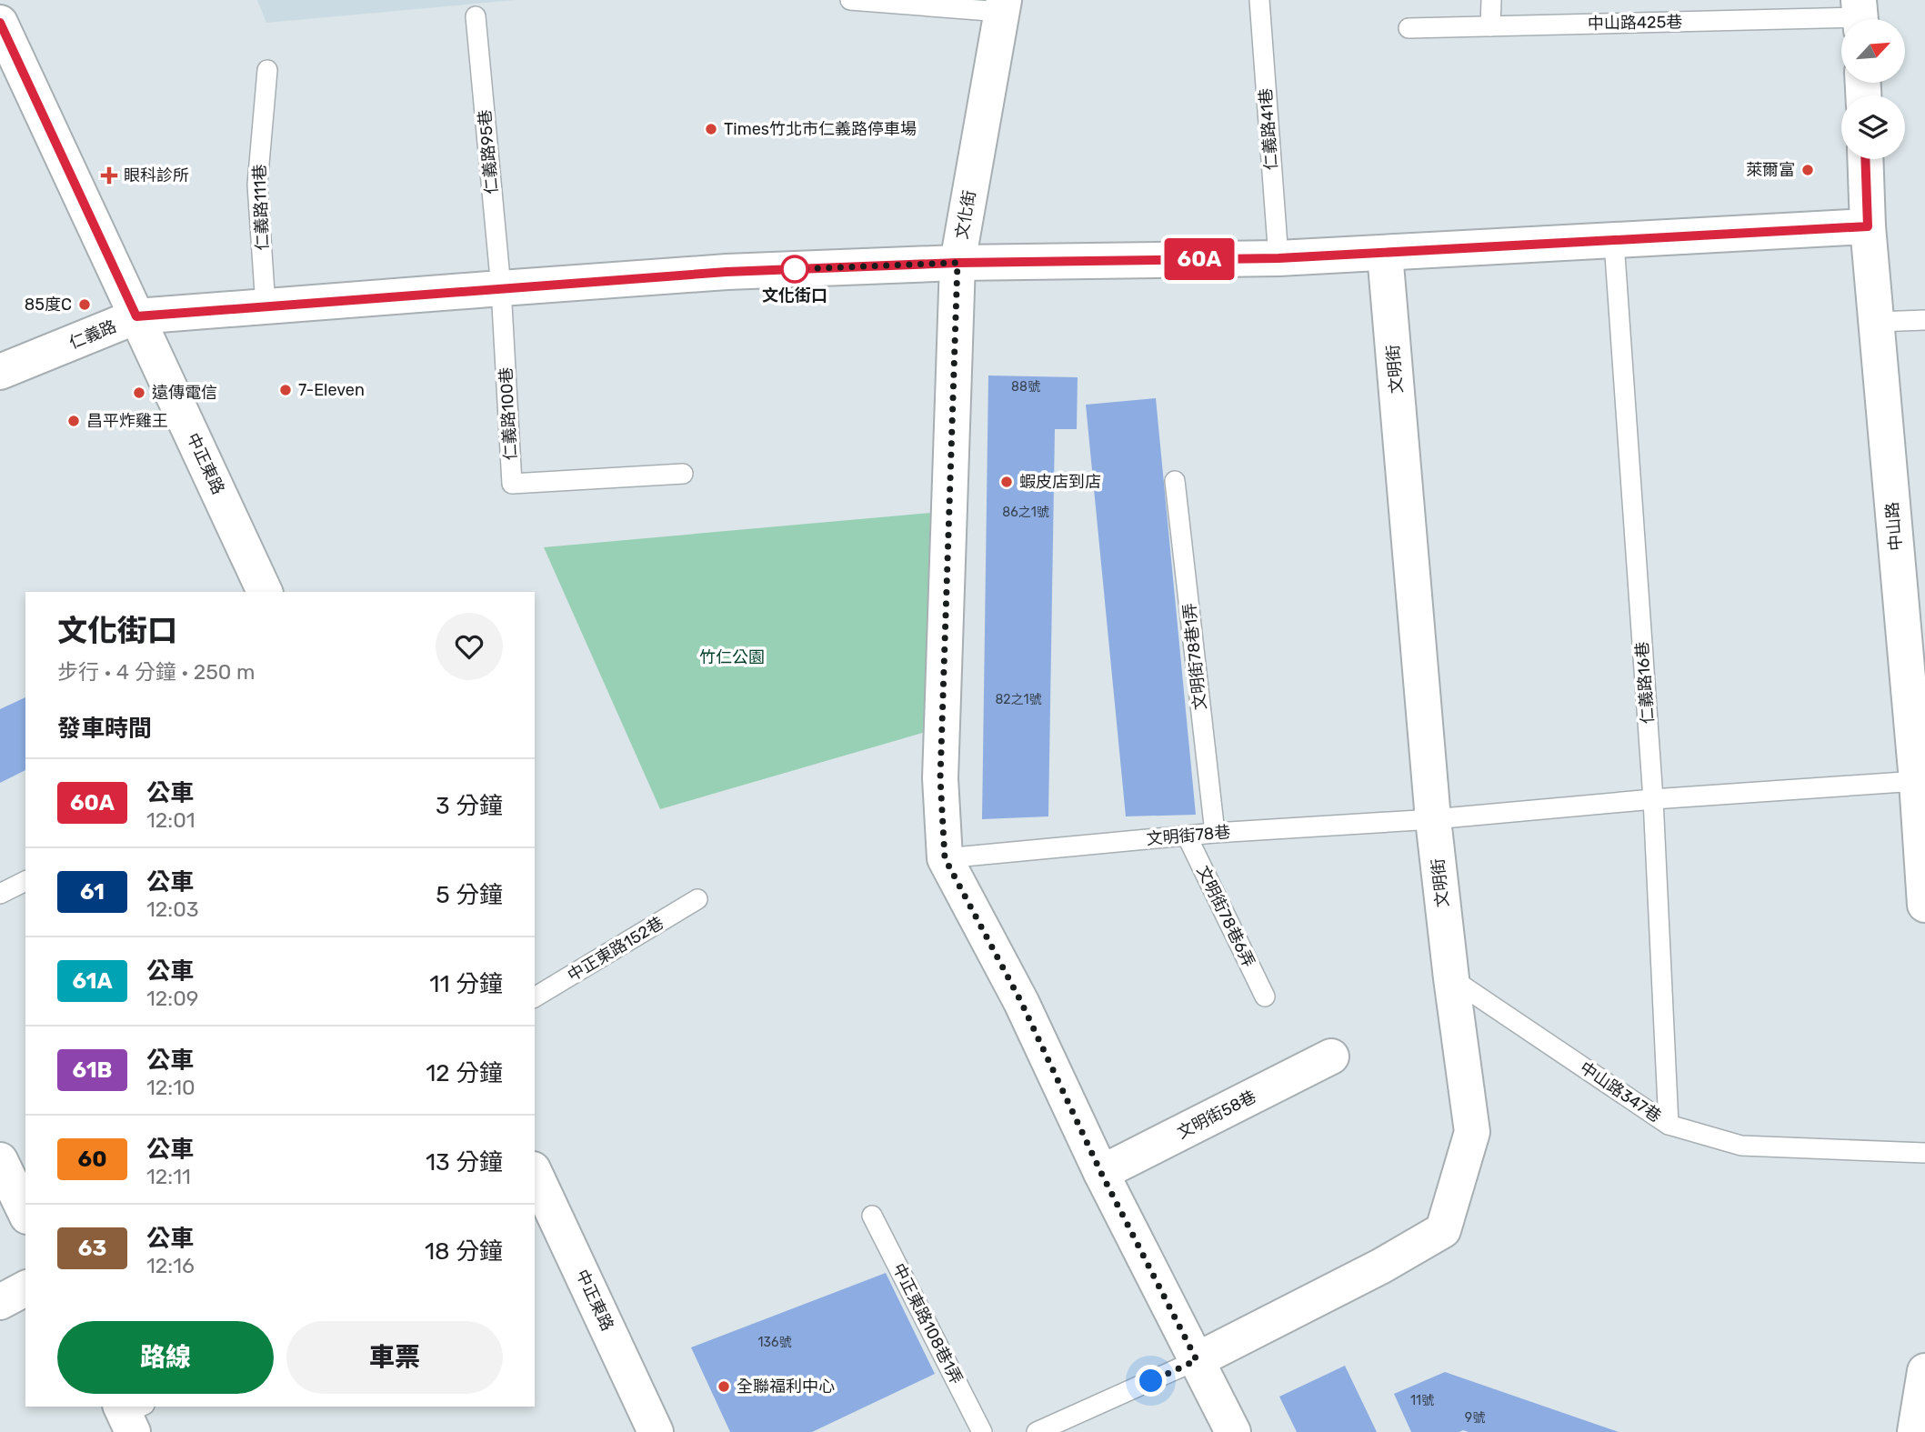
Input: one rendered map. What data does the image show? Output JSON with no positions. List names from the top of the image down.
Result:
{
  "streets": {
    "street": [
      "文化街",
      "仁義路",
      "文明街",
      "中正東路",
      "中山路",
      "文明街58巷"
    ],
    "lane": [
      "中山路425巷",
      "仁義路41巷",
      "仁義路95巷",
      "仁義路111巷",
      "仁義路100巷",
      "文明街78巷1弄",
      "仁義路16巷",
      "文明街78巷",
      "文明街78巷6弄",
      "中正東路152巷",
      "中山路347巷",
      "中正東路108巷1弄"
    ]
  },
  "crossings": [
    ["仁義路41巷", "仁義路"],
    ["仁義路95巷", "仁義路"],
    ["仁義路95巷", "仁義路100巷"],
    ["仁義路111巷", "仁義路"],
    ["文化街", "仁義路"],
    ["文化街", "文明街"],
    ["文化街", "文明街78巷"],
    ["文化街", "文明街58巷"],
    ["仁義路", "文明街"],
    ["仁義路", "仁義路100巷"],
    ["仁義路", "中正東路"],
    ["仁義路", "中山路"],
    ["仁義路", "仁義路16巷"],
    ["文明街", "文明街78巷"],
    ["文明街", "中山路347巷"],
    ["中山路", "文明街78巷"],
    ["文明街78巷1弄", "文明街78巷"],
    ["仁義路16巷", "文明街78巷"],
    ["仁義路16巷", "中山路347巷"],
    ["文明街78巷", "文明街78巷6弄"]
  ],
  "parks": ["竹仁公園"],
  "places": {
    "other": [
      "Times竹北市仁義路停車場",
      "萊爾富",
      "文化街口",
      "85度C",
      "7-Eleven",
      "遠傳電信",
      "昌平炸雞王",
      "蝦皮店到店",
      "全聯福利中心"
    ],
    "health": ["眼科診所"]
  },
  "lines": ["bus line 60A"],
  "house_numbers": [
    "88號",
    "86之1號",
    "82之1號",
    "136號",
    "11號",
    "9號"
  ],
  "north": "top right",
  "page": {
    "on_map": "60A",
    "heading": [
      ["文化街口", "步行 · 4 分鐘 · 250 m"],
      "發車時間"
    ],
    "list": [
      {
        "mark": "60A",
        "name": "公車",
        "note": "12:01",
        "value": "3 分鐘"
      },
      {
        "mark": "61",
        "name": "公車",
        "note": "12:03",
        "value": "5 分鐘"
      },
      {
        "mark": "61A",
        "name": "公車",
        "note": "12:09",
        "value": "11 分鐘"
      },
      {
        "mark": "61B",
        "name": "公車",
        "note": "12:10",
        "value": "12 分鐘"
      },
      {
        "mark": "60",
        "name": "公車",
        "note": "12:11",
        "value": "13 分鐘"
      },
      {
        "mark": "63",
        "name": "公車",
        "note": "12:16",
        "value": "18 分鐘"
      }
    ],
    "buttons": ["路線", "車票"]
  }
}
